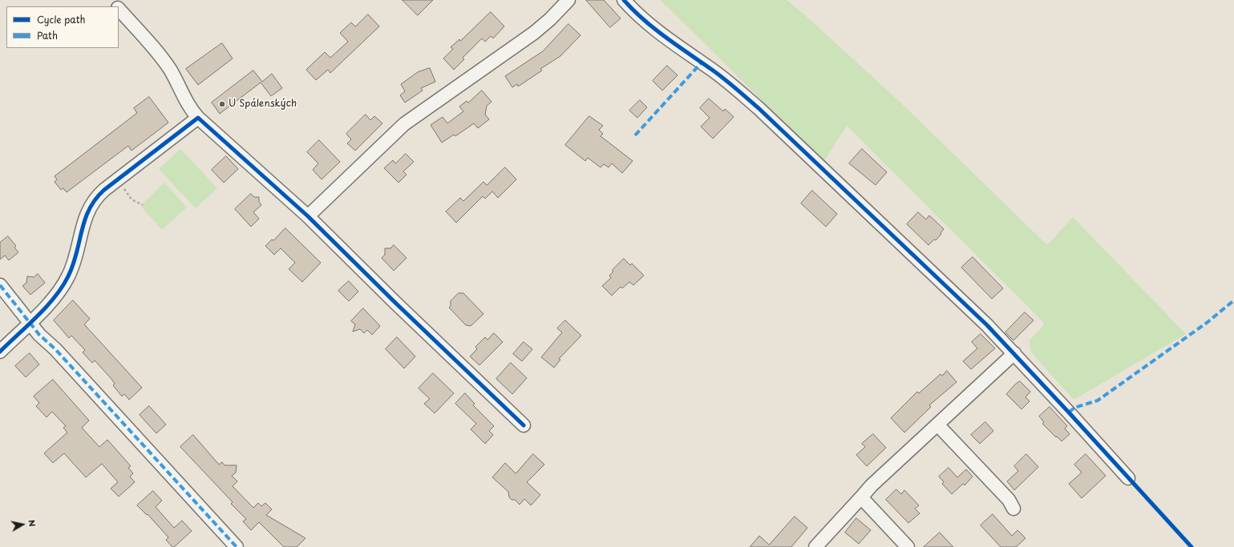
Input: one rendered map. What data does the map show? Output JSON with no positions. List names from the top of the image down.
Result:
{
  "places": ["U Spálenských"],
  "legend": ["Cycle path", "Path"],
  "north": "right"
}
